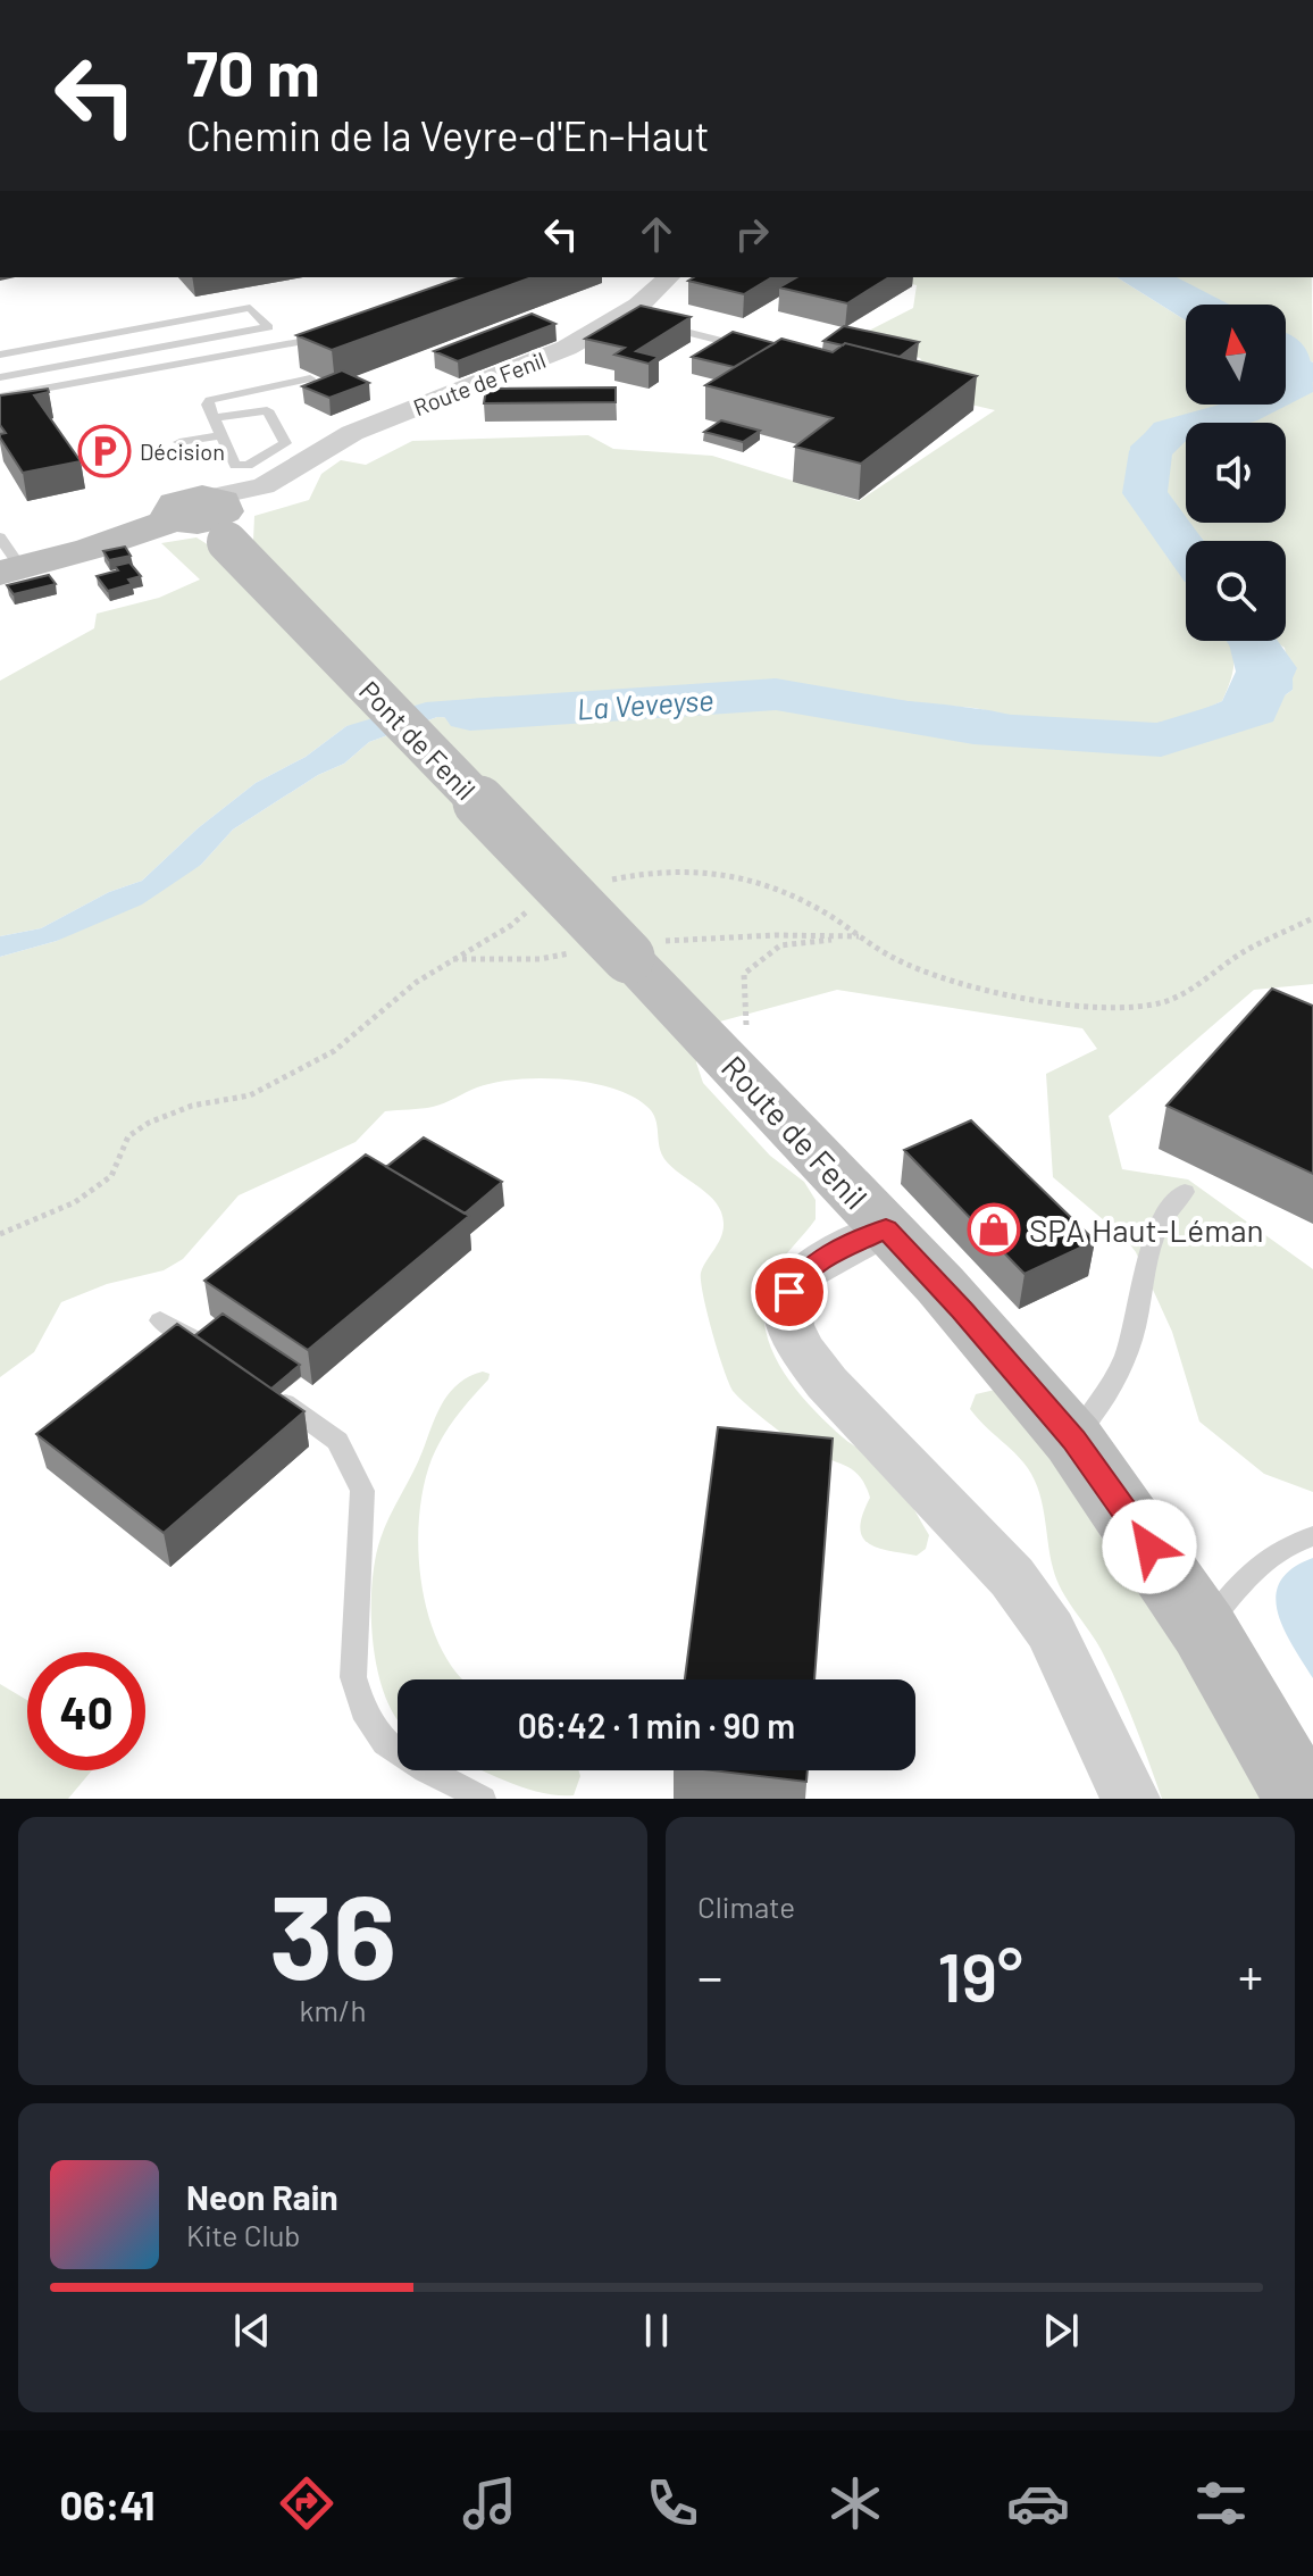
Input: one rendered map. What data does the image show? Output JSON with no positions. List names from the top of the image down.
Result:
{
  "streets": {
    "street": ["Route de Fenil", "Pont de Fenil"]
  },
  "crossings": [
    ["Route de Fenil", "Pont de Fenil"]
  ],
  "water": ["La Veveyse"],
  "places": {
    "parking": ["Décision"],
    "shop": ["SPA Haut-Léman"]
  },
  "north": "top",
  "page": {
    "turn": ["70 m", "Chemin de la Veyre-d'En-Haut"],
    "limit": "40",
    "trip": "06:42 · 1 min · 90 m",
    "tile": [
      ["36", "km/h"],
      "Climate"
    ],
    "heat": ["−", "19°", "+"],
    "song": ["Neon Rain", "Kite Club"],
    "tabs": "06:41"
  }
}
